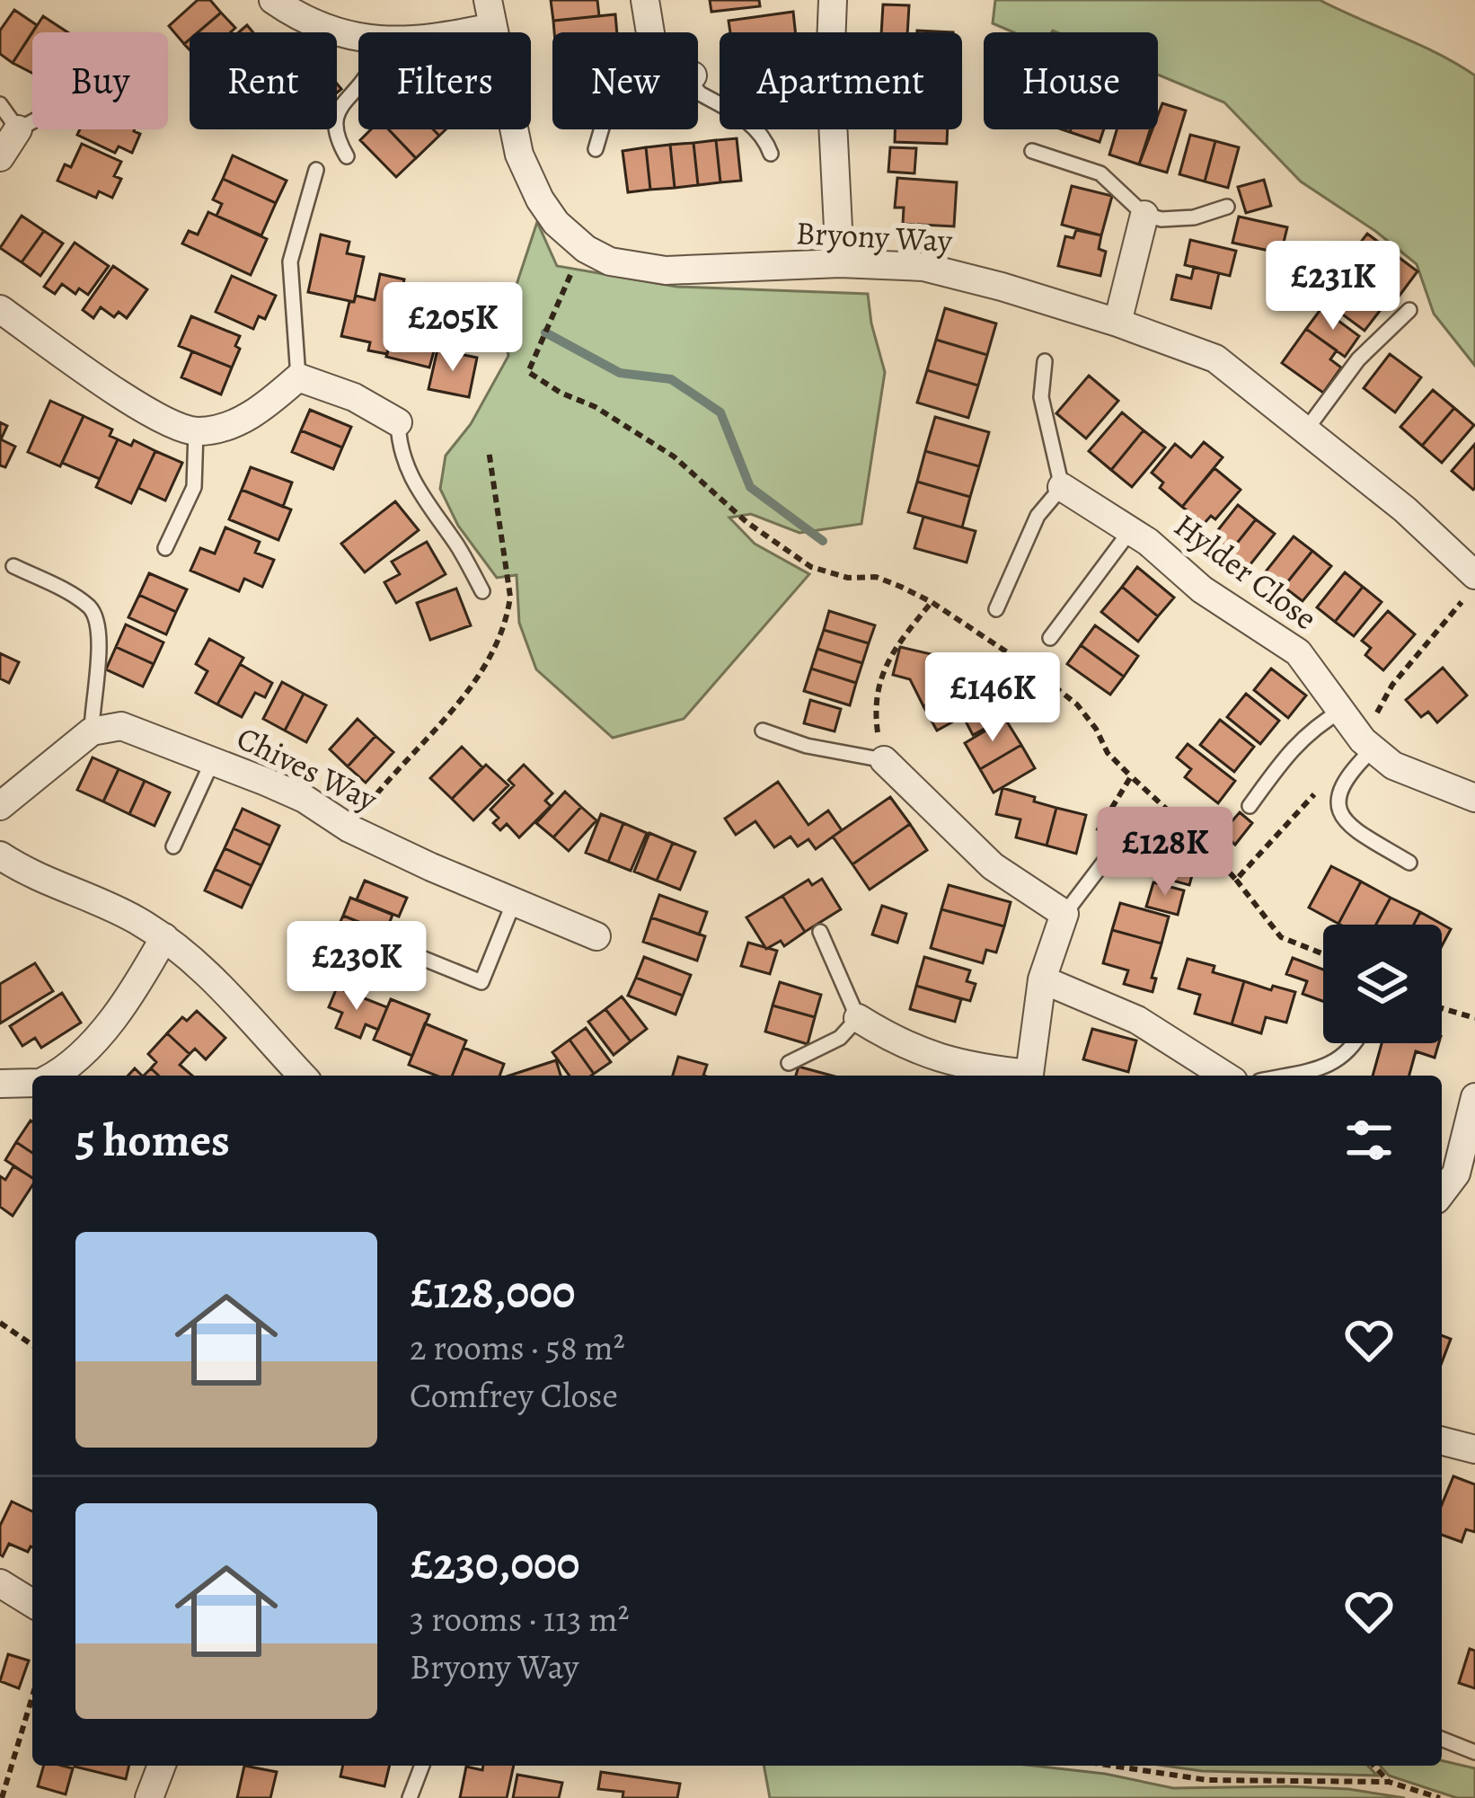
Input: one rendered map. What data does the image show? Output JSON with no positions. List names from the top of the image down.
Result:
{
  "streets": {
    "street": ["Bryony Way", "Hylder Close", "Chives Way"]
  },
  "page": {
    "chip": [
      "Buy",
      "Rent",
      "Filters",
      "New",
      "Apartment",
      "House"
    ],
    "price": [
      "£231K",
      "£205K",
      "£146K",
      "£128K",
      "£230K"
    ],
    "heading": "5 homes",
    "list": [
      {
        "name": "£128,000",
        "note": "2 rooms · 58 m² · Comfrey Close"
      },
      {
        "name": "£230,000",
        "note": "3 rooms · 113 m² · Bryony Way"
      }
    ]
  }
}
